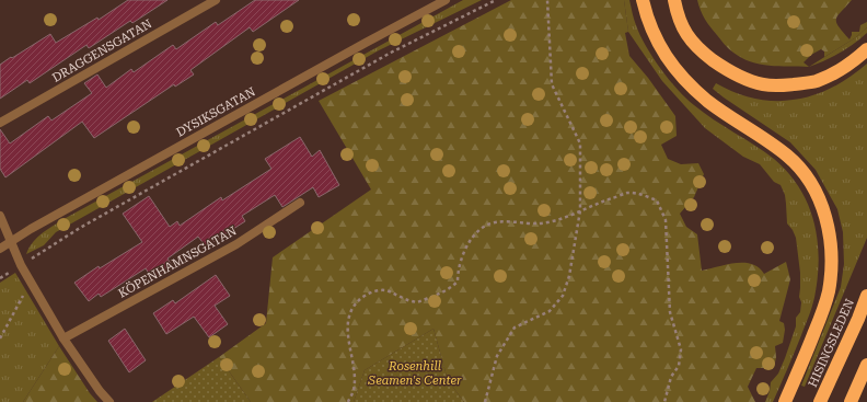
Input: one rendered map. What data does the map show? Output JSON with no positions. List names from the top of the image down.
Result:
{
  "streets": {
    "highway": ["HISINGSLEDEN"],
    "street": ["DRAGGENSGATAN", "DYSIKSGATAN", "KÖPENHAMNSGATAN"]
  },
  "parks": ["Rosenhill Seamen's Center"]
}
